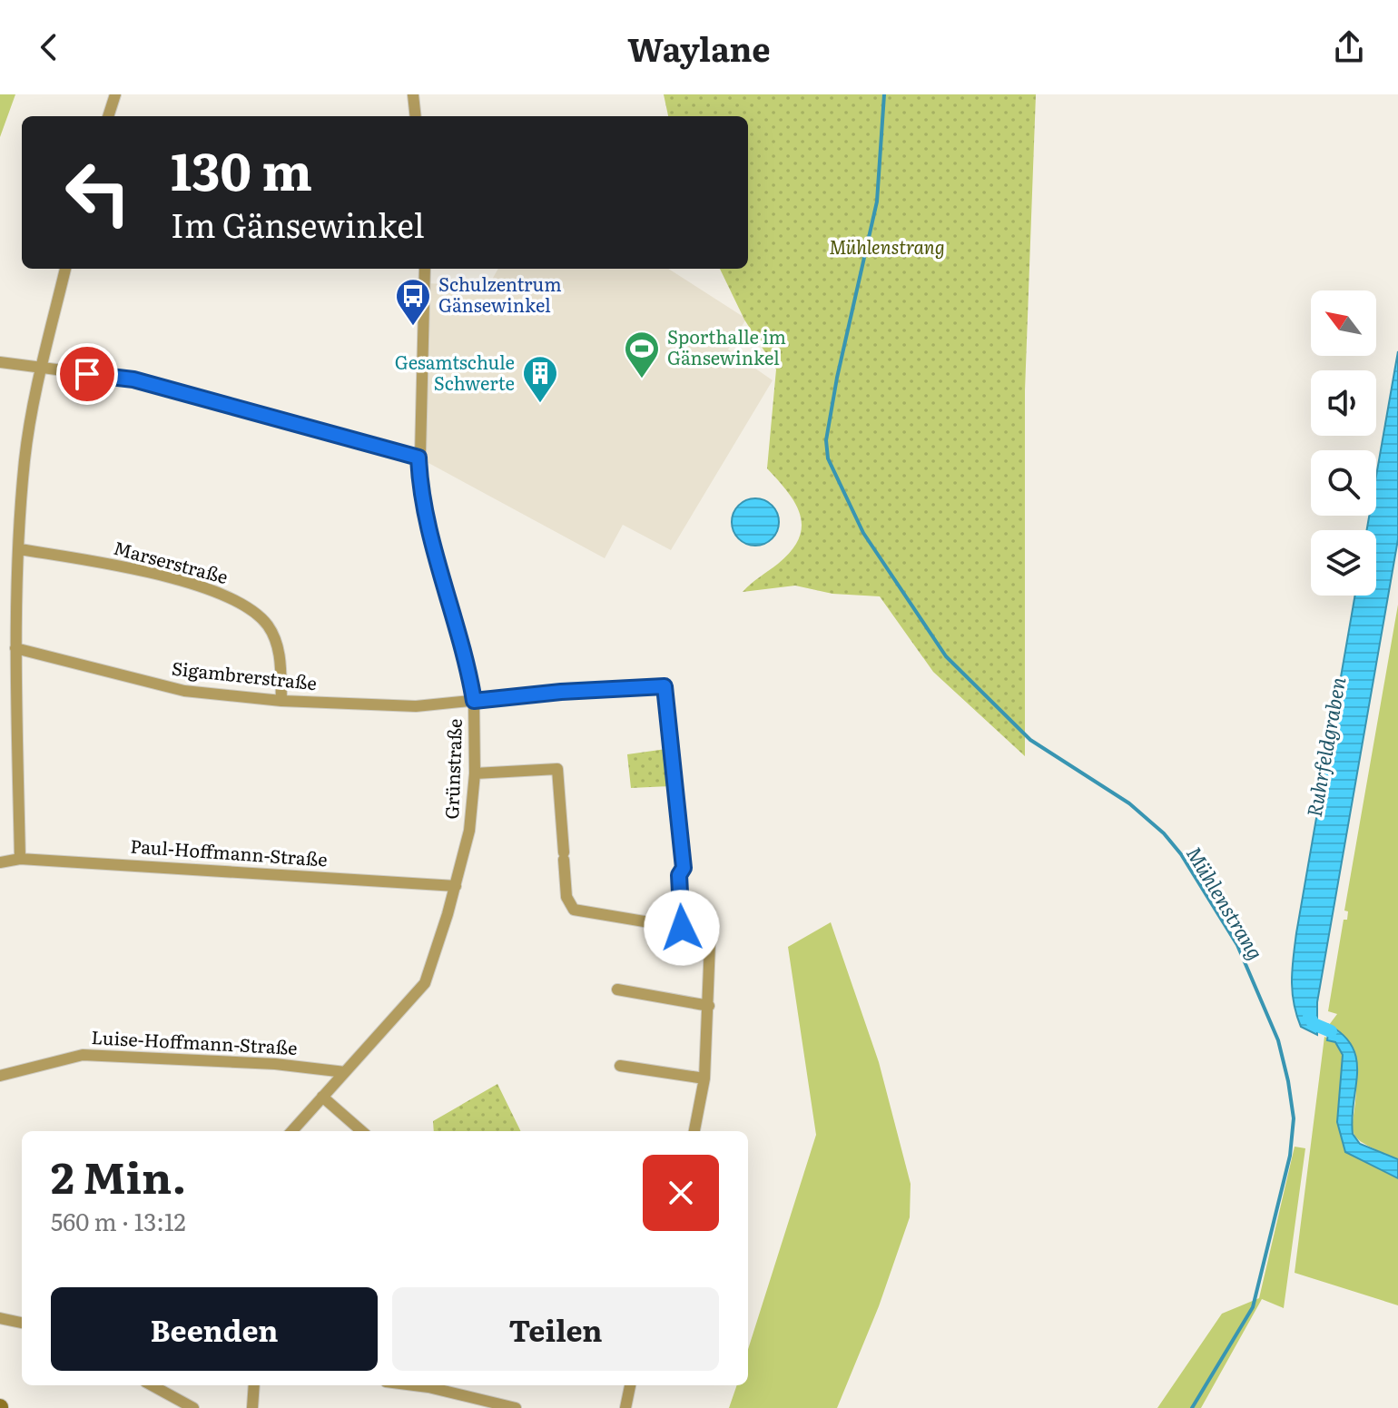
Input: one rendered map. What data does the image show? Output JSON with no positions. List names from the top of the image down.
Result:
{
  "streets": {
    "street": [
      "Marserstraße",
      "Sigambrerstraße",
      "Grünstraße",
      "Paul-Hoffmann-Straße",
      "Luise-Hoffmann-Straße"
    ]
  },
  "crossings": [
    ["Marserstraße", "Sigambrerstraße"],
    ["Sigambrerstraße", "Grünstraße"],
    ["Grünstraße", "Paul-Hoffmann-Straße"],
    ["Grünstraße", "Luise-Hoffmann-Straße"]
  ],
  "water": ["Ruhrfeldgraben", "Mühlenstrang"],
  "parks": ["Mühlenstrang"],
  "places": {
    "bus stop": ["Schulzentrum Gänsewinkel"],
    "sports": ["Sporthalle im Gänsewinkel"],
    "building": ["Gesamtschule Schwerte"]
  },
  "north": "top left",
  "page": {
    "header": "Waylane",
    "turn": ["130 m", "Im Gänsewinkel"],
    "heading": ["2 Min.", "560 m · 13:12"],
    "buttons": ["Beenden", "Teilen"]
  }
}
